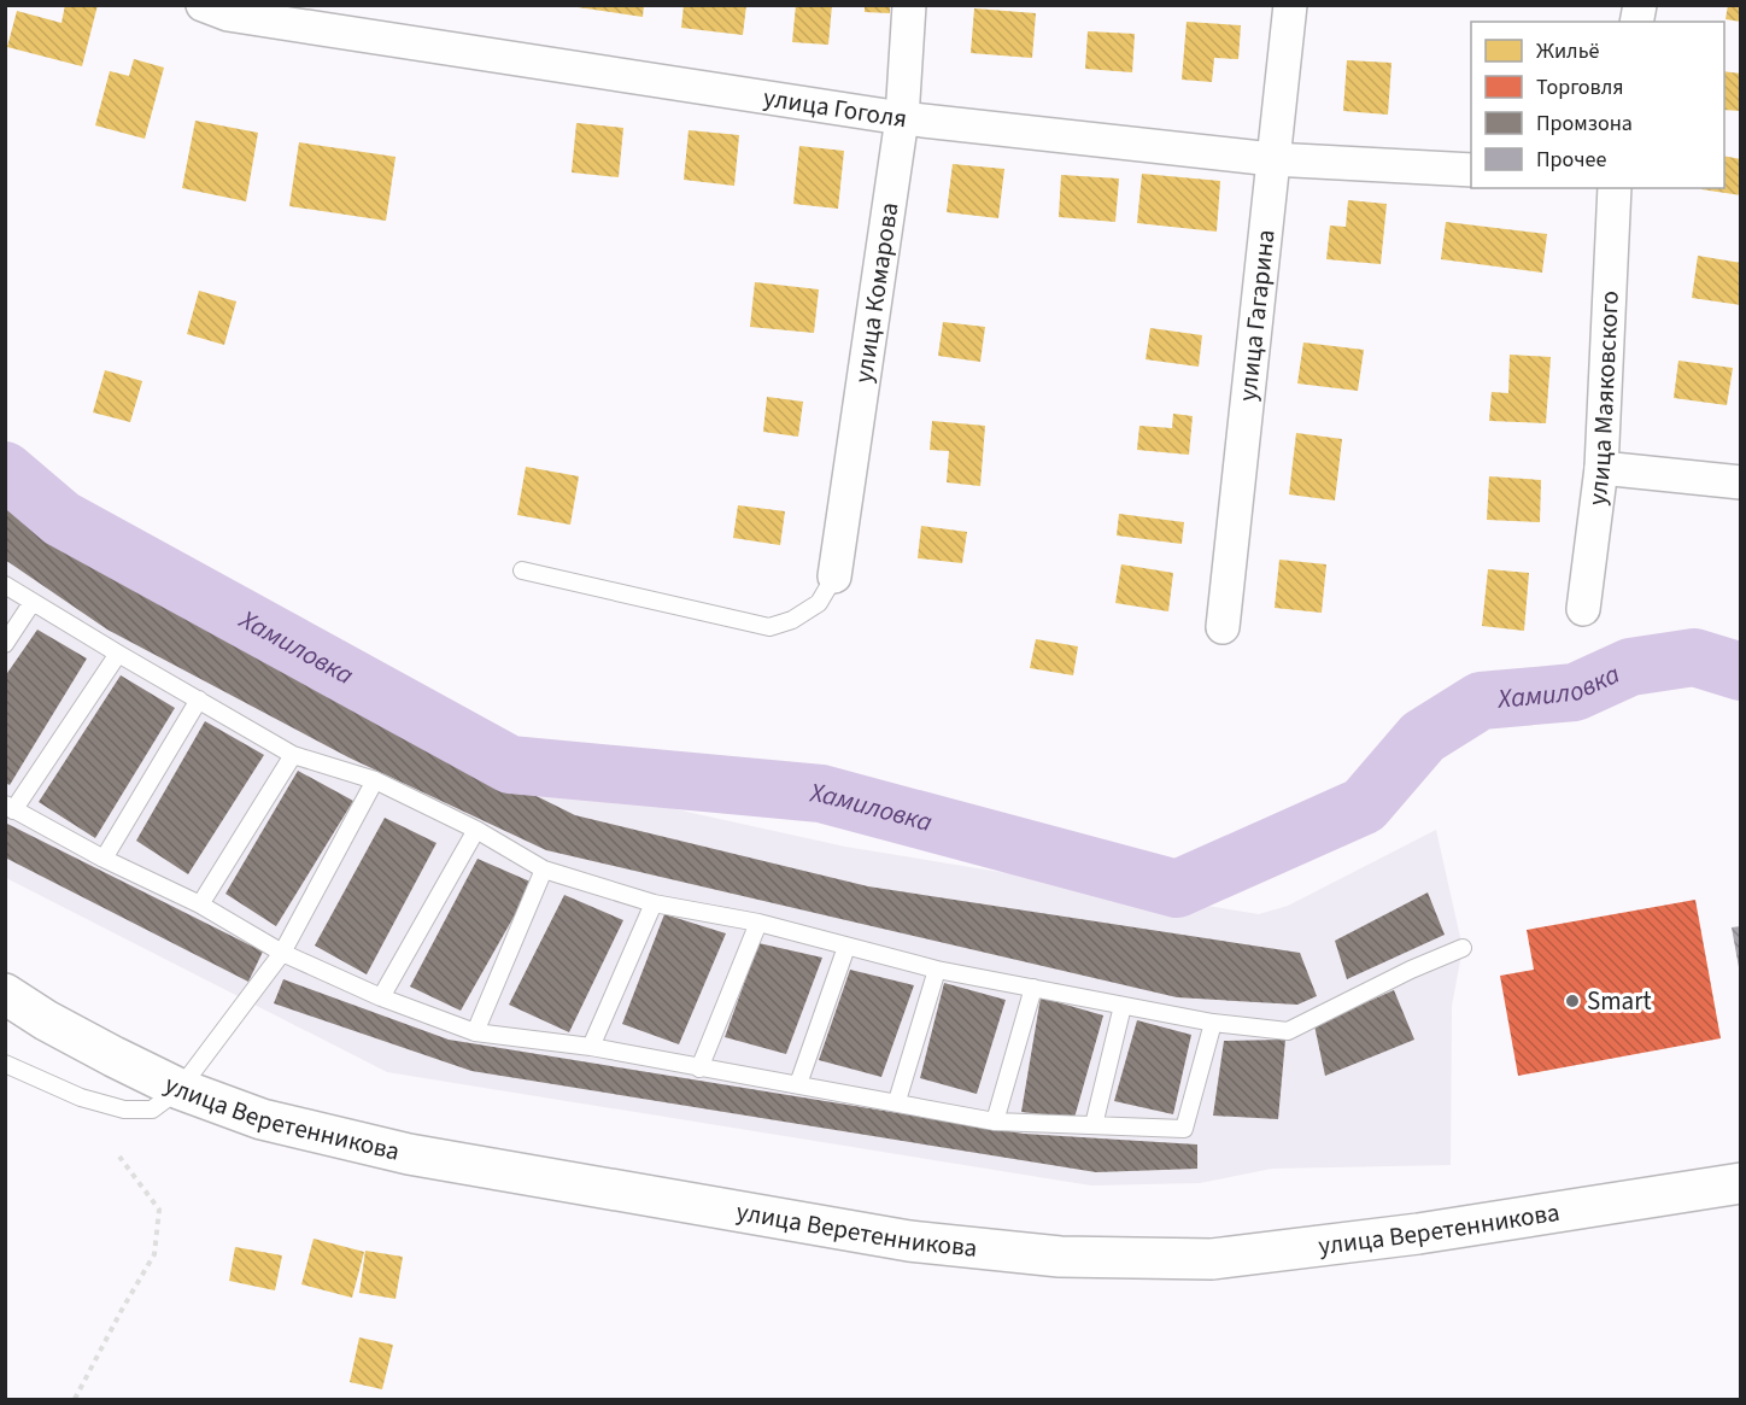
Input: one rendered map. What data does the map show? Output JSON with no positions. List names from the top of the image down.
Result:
{
  "streets": {
    "main road": ["улица Веретенникова"],
    "street": [
      "улица Гоголя",
      "улица Комарова",
      "улица Гагарина",
      "улица Маяковского"
    ]
  },
  "crossings": [
    ["улица Гоголя", "улица Комарова"],
    ["улица Гоголя", "улица Гагарина"]
  ],
  "water": ["Хамиловка"],
  "places": ["Smart"],
  "legend": [
    "Жильё",
    "Торговля",
    "Промзона",
    "Прочее"
  ]
}
